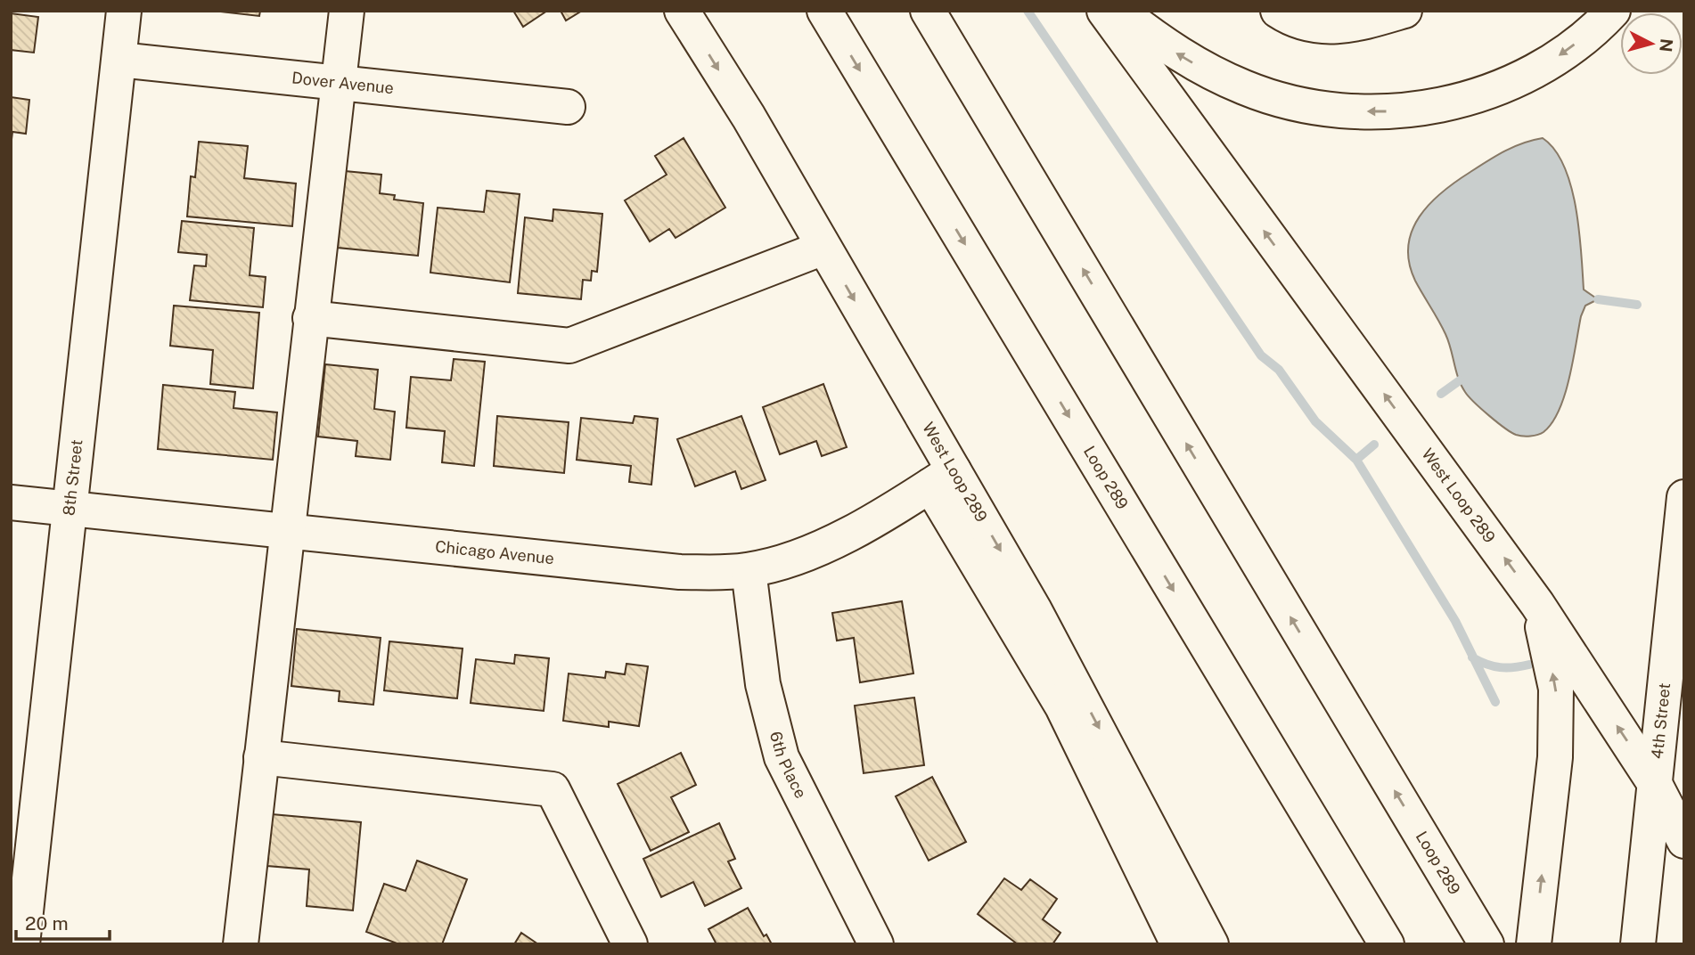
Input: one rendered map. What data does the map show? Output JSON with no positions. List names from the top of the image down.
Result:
{
  "streets": {
    "main road": [
      "Dover Avenue",
      "West Loop 289",
      "8th Street",
      "Loop 289",
      "Chicago Avenue",
      "4th Street",
      "6th Place"
    ]
  },
  "crossings": [
    ["Dover Avenue", "8th Street"],
    ["West Loop 289", "Chicago Avenue"],
    ["West Loop 289", "4th Street"],
    ["8th Street", "Chicago Avenue"],
    ["Chicago Avenue", "6th Place"]
  ],
  "scale_bar": "20 m",
  "north": "right"
}
